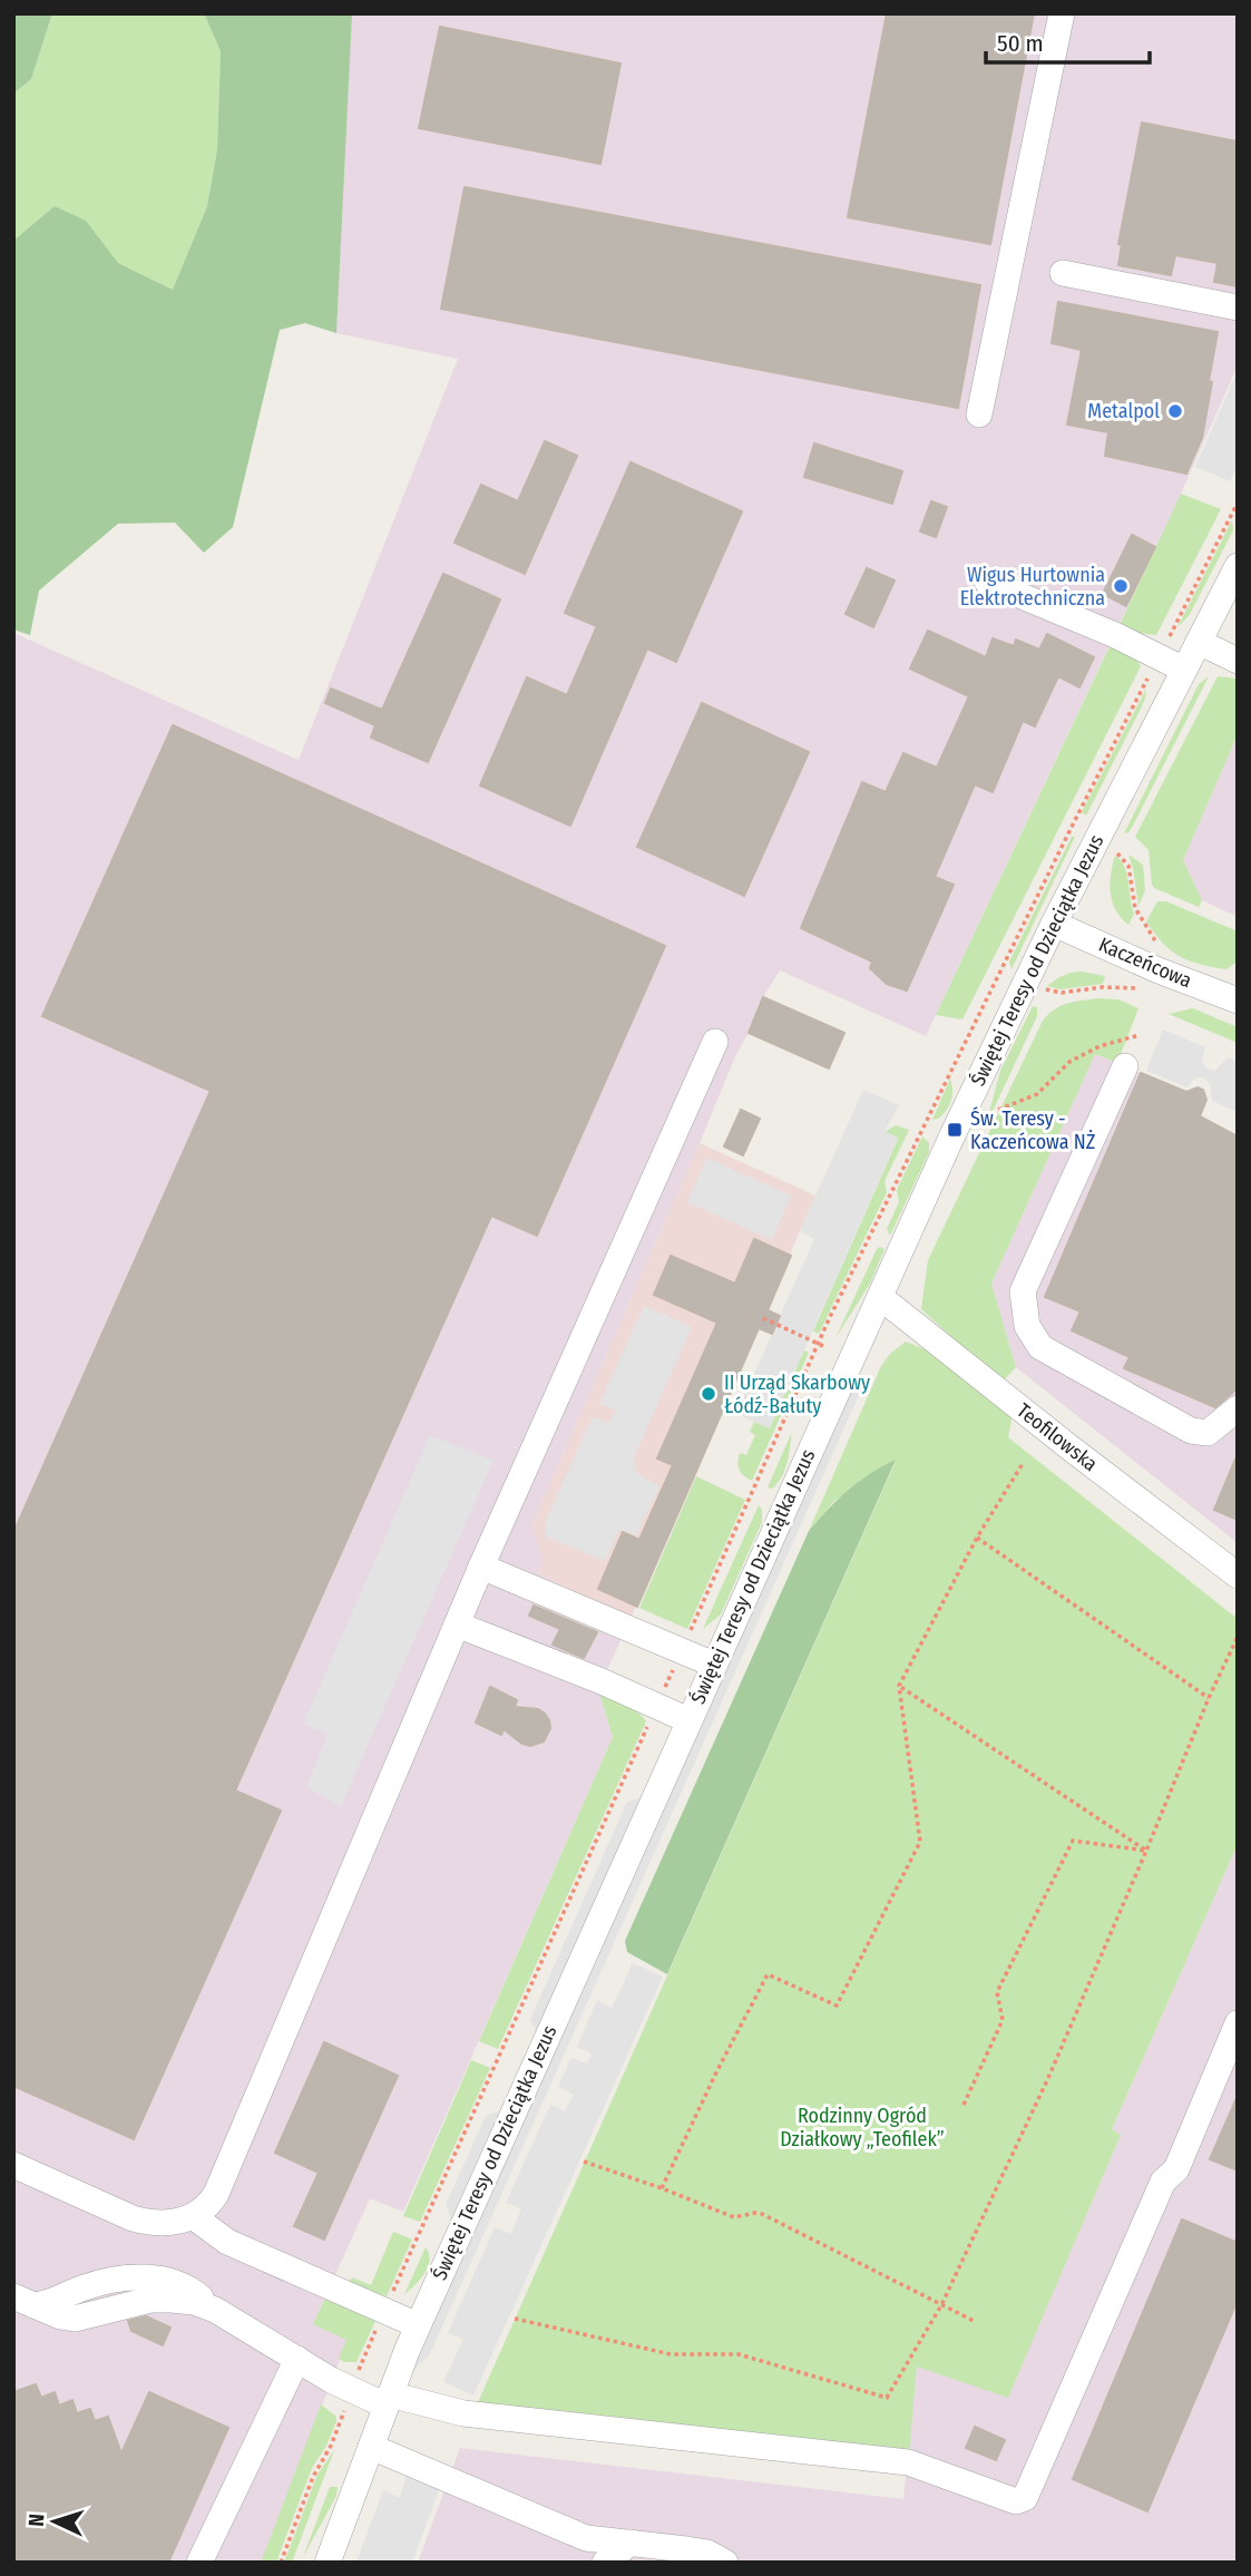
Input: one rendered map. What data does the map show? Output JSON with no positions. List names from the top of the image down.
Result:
{
  "streets": {
    "street": ["Świętej Teresy od Dzieciątka Jezus", "Kaczeńcowa", "Teofilowska"]
  },
  "crossings": [
    ["Świętej Teresy od Dzieciątka Jezus", "Kaczeńcowa"],
    ["Świętej Teresy od Dzieciątka Jezus", "Teofilowska"]
  ],
  "parks": ["Rodzinny Ogród Działkowy „Teofilek”"],
  "places": {
    "other": ["Metalpol", "Wigus Hurtownia Elektrotechniczna", "II Urząd Skarbowy Łódź-Bałuty"],
    "transit": ["Św. Teresy - Kaczeńcowa NŻ"]
  },
  "scale_bar": "50 m",
  "north": "left"
}
